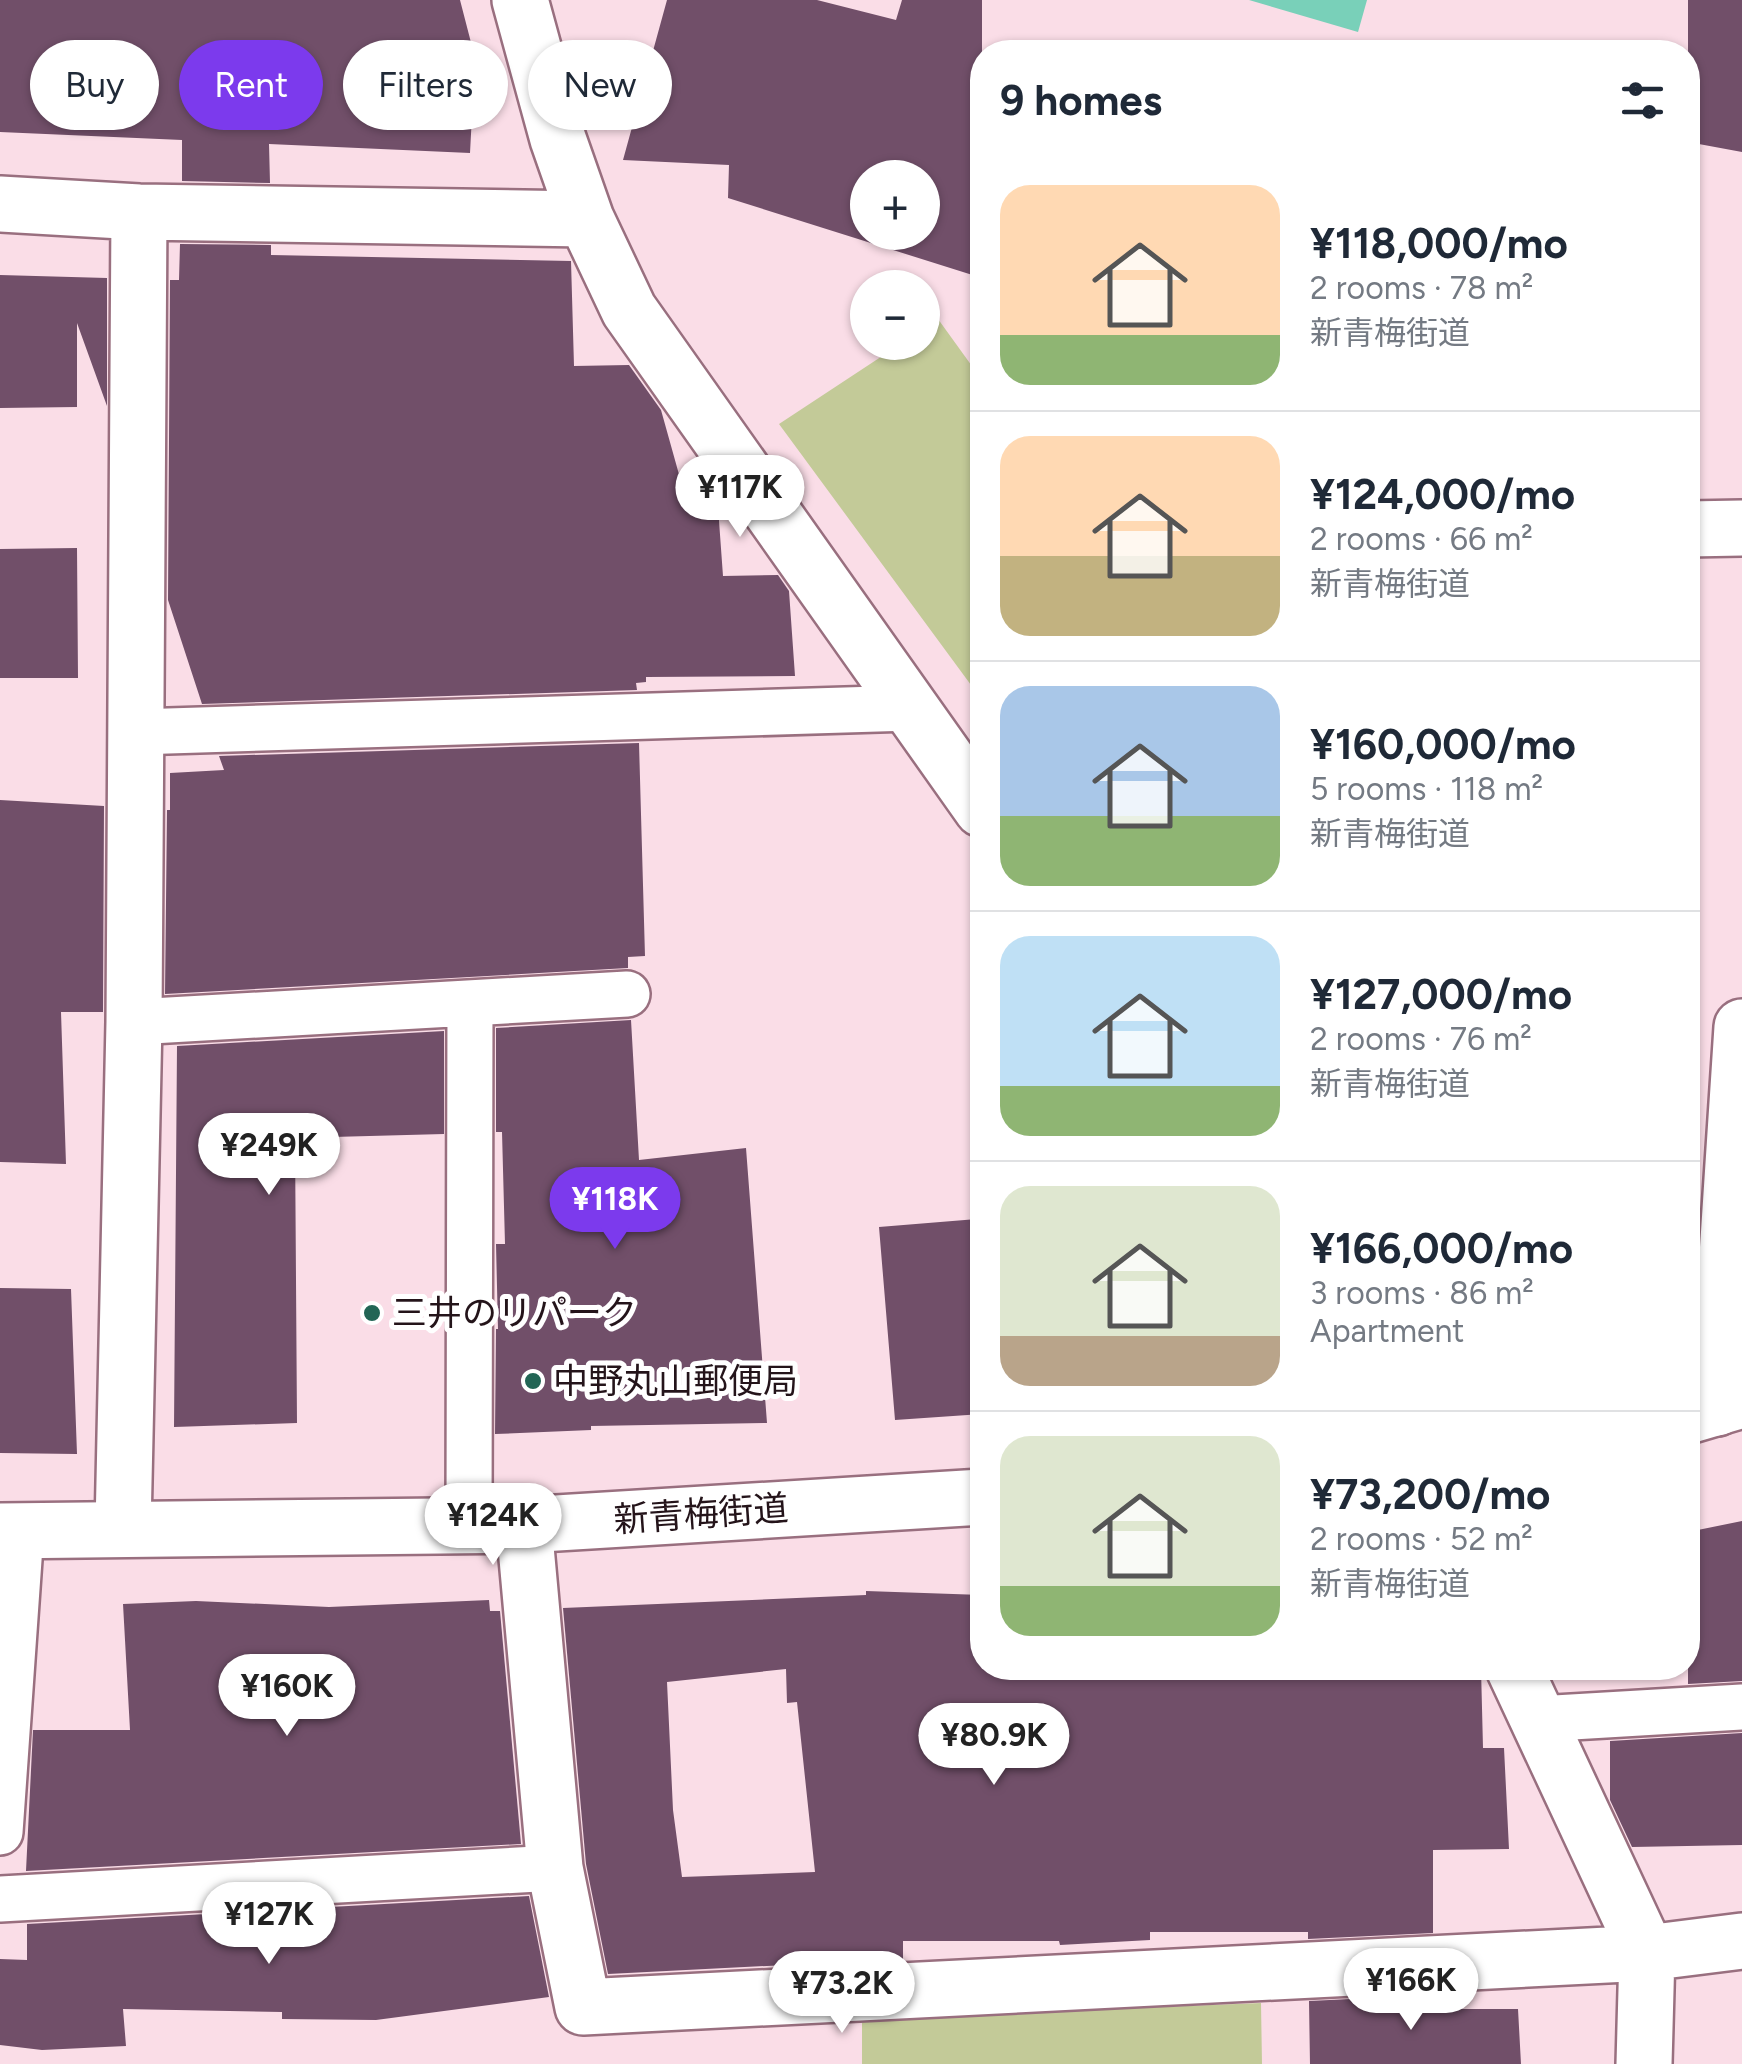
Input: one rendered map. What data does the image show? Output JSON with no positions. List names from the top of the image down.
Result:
{
  "streets": {
    "street": ["新青梅街道"]
  },
  "places": ["三井のリパーク", "中野丸山郵便局"],
  "page": {
    "chip": [
      "Buy",
      "Rent",
      "Filters",
      "New"
    ],
    "heading": "9 homes",
    "map_buttons": ["+", "−"],
    "list": [
      {
        "name": "¥118,000/mo",
        "note": "2 rooms · 78 m² · 新青梅街道"
      },
      {
        "name": "¥124,000/mo",
        "note": "2 rooms · 66 m² · 新青梅街道"
      },
      {
        "name": "¥160,000/mo",
        "note": "5 rooms · 118 m² · 新青梅街道"
      },
      {
        "name": "¥127,000/mo",
        "note": "2 rooms · 76 m² · 新青梅街道"
      },
      {
        "name": "¥166,000/mo",
        "note": "3 rooms · 86 m² · Apartment"
      },
      {
        "name": "¥73,200/mo",
        "note": "2 rooms · 52 m² · 新青梅街道"
      }
    ],
    "price": [
      "¥117K",
      "¥249K",
      "¥118K",
      "¥124K",
      "¥160K",
      "¥80.9K",
      "¥127K",
      "¥166K",
      "¥73.2K"
    ]
  }
}
